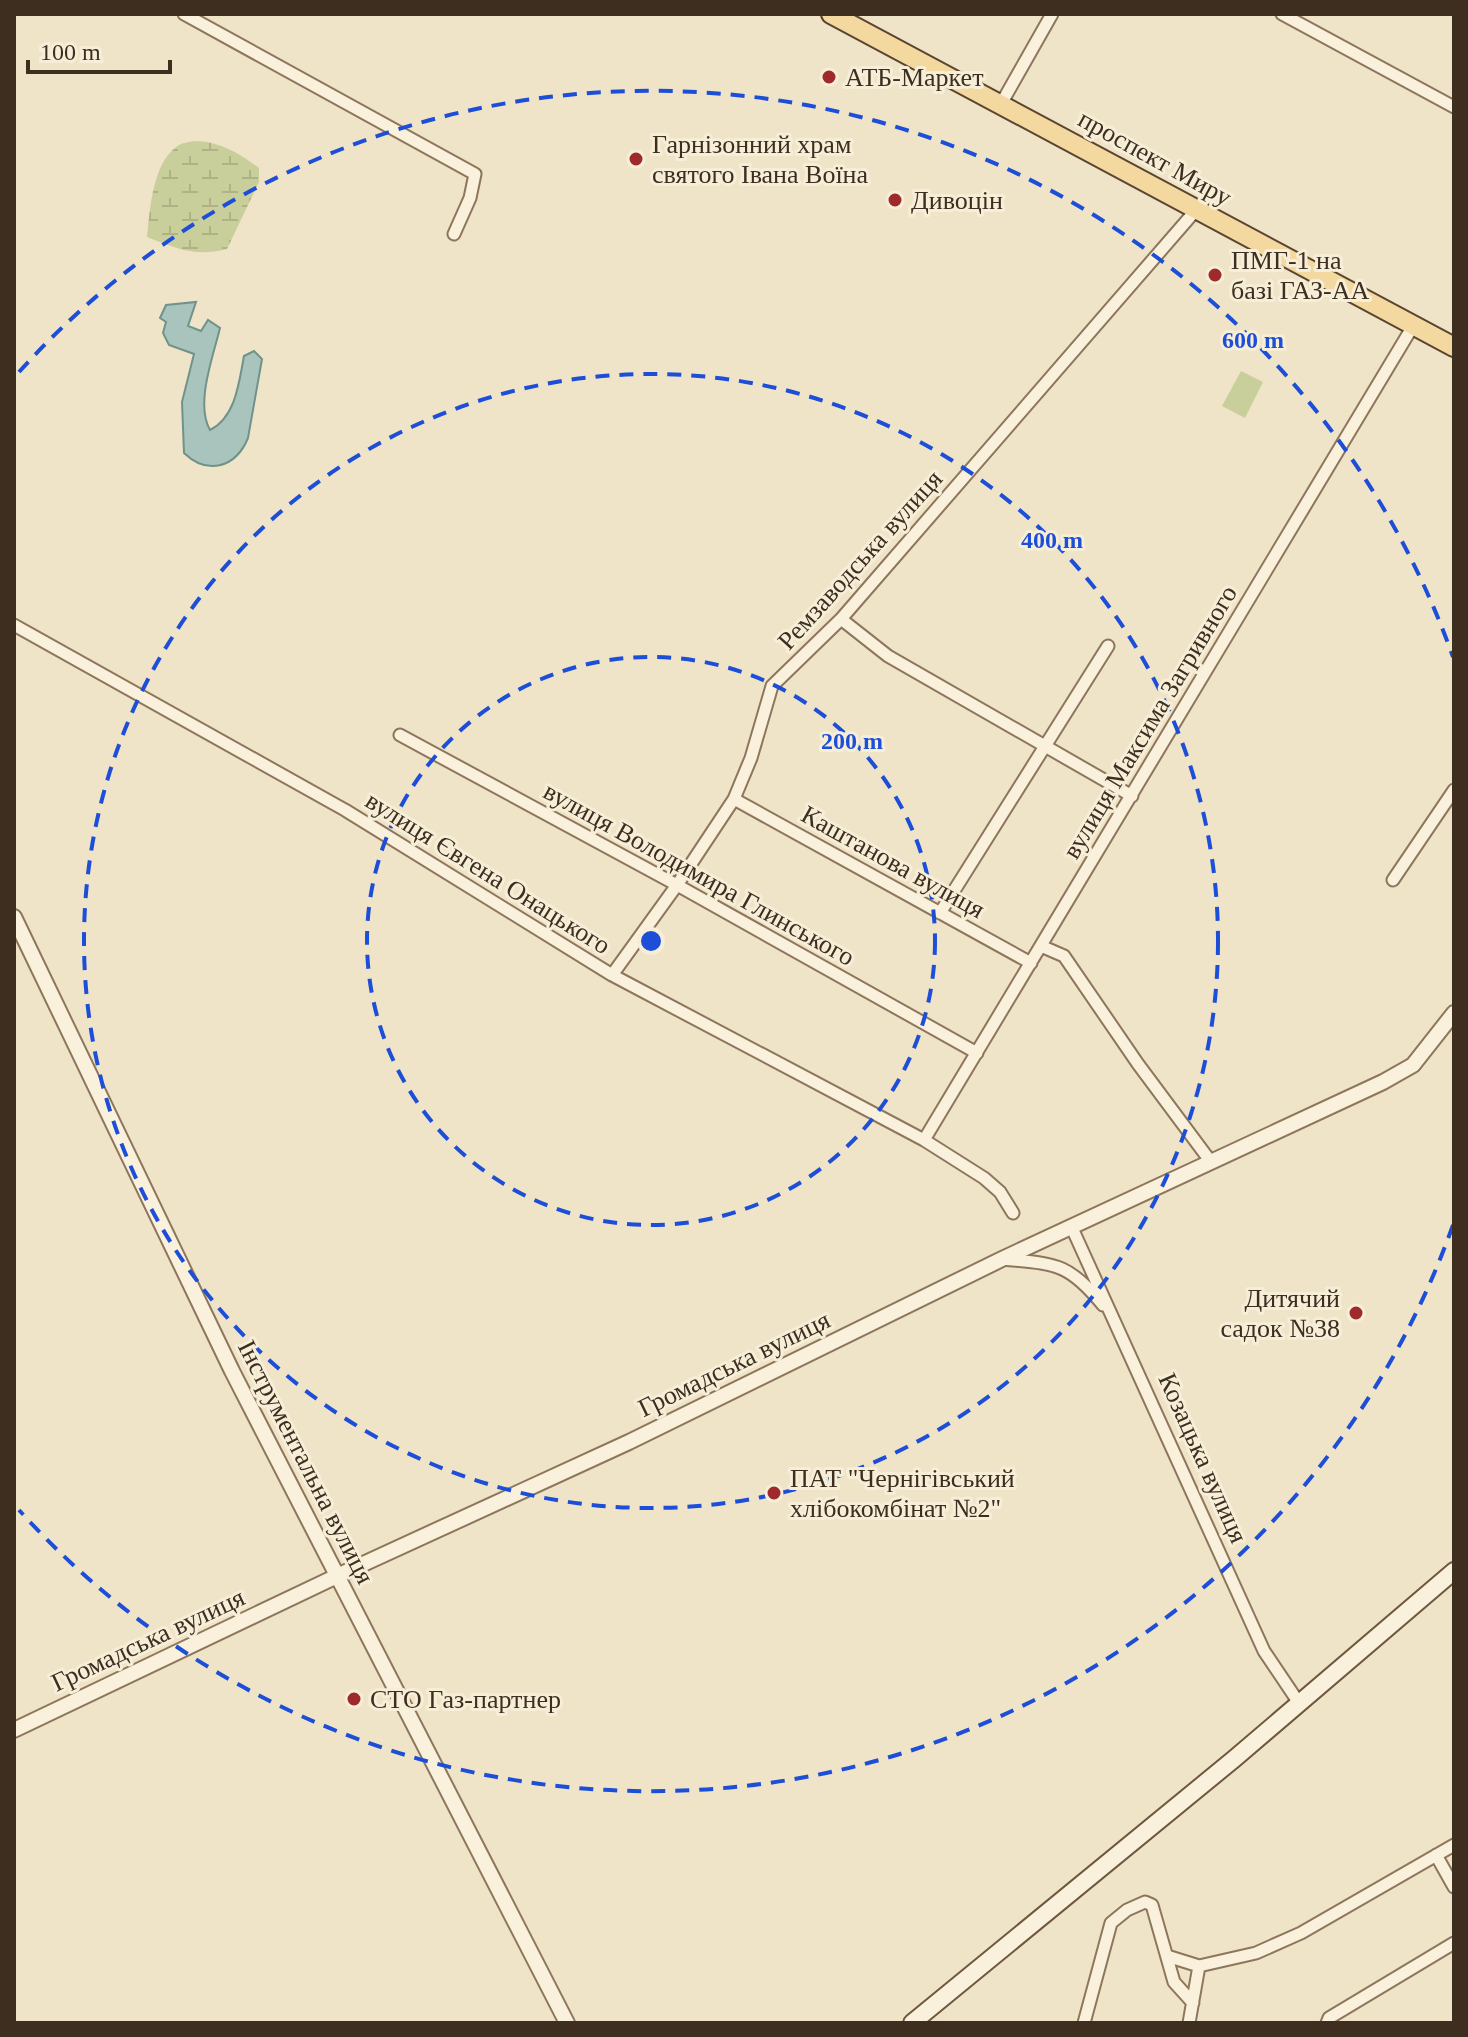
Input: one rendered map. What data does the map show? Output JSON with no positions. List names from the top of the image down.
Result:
{
  "streets": {
    "main road": ["проспект Миру"],
    "street": [
      "Ремзаводська вулиця",
      "вулиця Максима Загривного",
      "Каштанова вулиця",
      "вулиця Євгена Онацького",
      "вулиця Володимира Глинського",
      "Громадська вулиця",
      "Козацька вулиця",
      "Інструментальна вулиця"
    ]
  },
  "crossings": [
    ["проспект Миру", "Ремзаводська вулиця"],
    ["проспект Миру", "вулиця Максима Загривного"],
    ["Ремзаводська вулиця", "Каштанова вулиця"],
    ["Ремзаводська вулиця", "вулиця Євгена Онацького"],
    ["Ремзаводська вулиця", "вулиця Володимира Глинського"],
    ["вулиця Максима Загривного", "Каштанова вулиця"],
    ["вулиця Максима Загривного", "вулиця Євгена Онацького"],
    ["вулиця Максима Загривного", "вулиця Володимира Глинського"],
    ["Громадська вулиця", "Козацька вулиця"],
    ["Громадська вулиця", "Інструментальна вулиця"]
  ],
  "places": [
    "АТБ-Маркет",
    "Гарнізонний храм святого Івана Воїна",
    "Дивоцін",
    "ПМГ-1 на базі ГАЗ-АА",
    "Дитячий садок №38",
    "ПАТ \"Чернігівський хлібокомбінат №2\"",
    "СТО Газ-партнер"
  ],
  "scale_bar": "100 m",
  "rings": ["600 m", "400 m", "200 m"]
}
